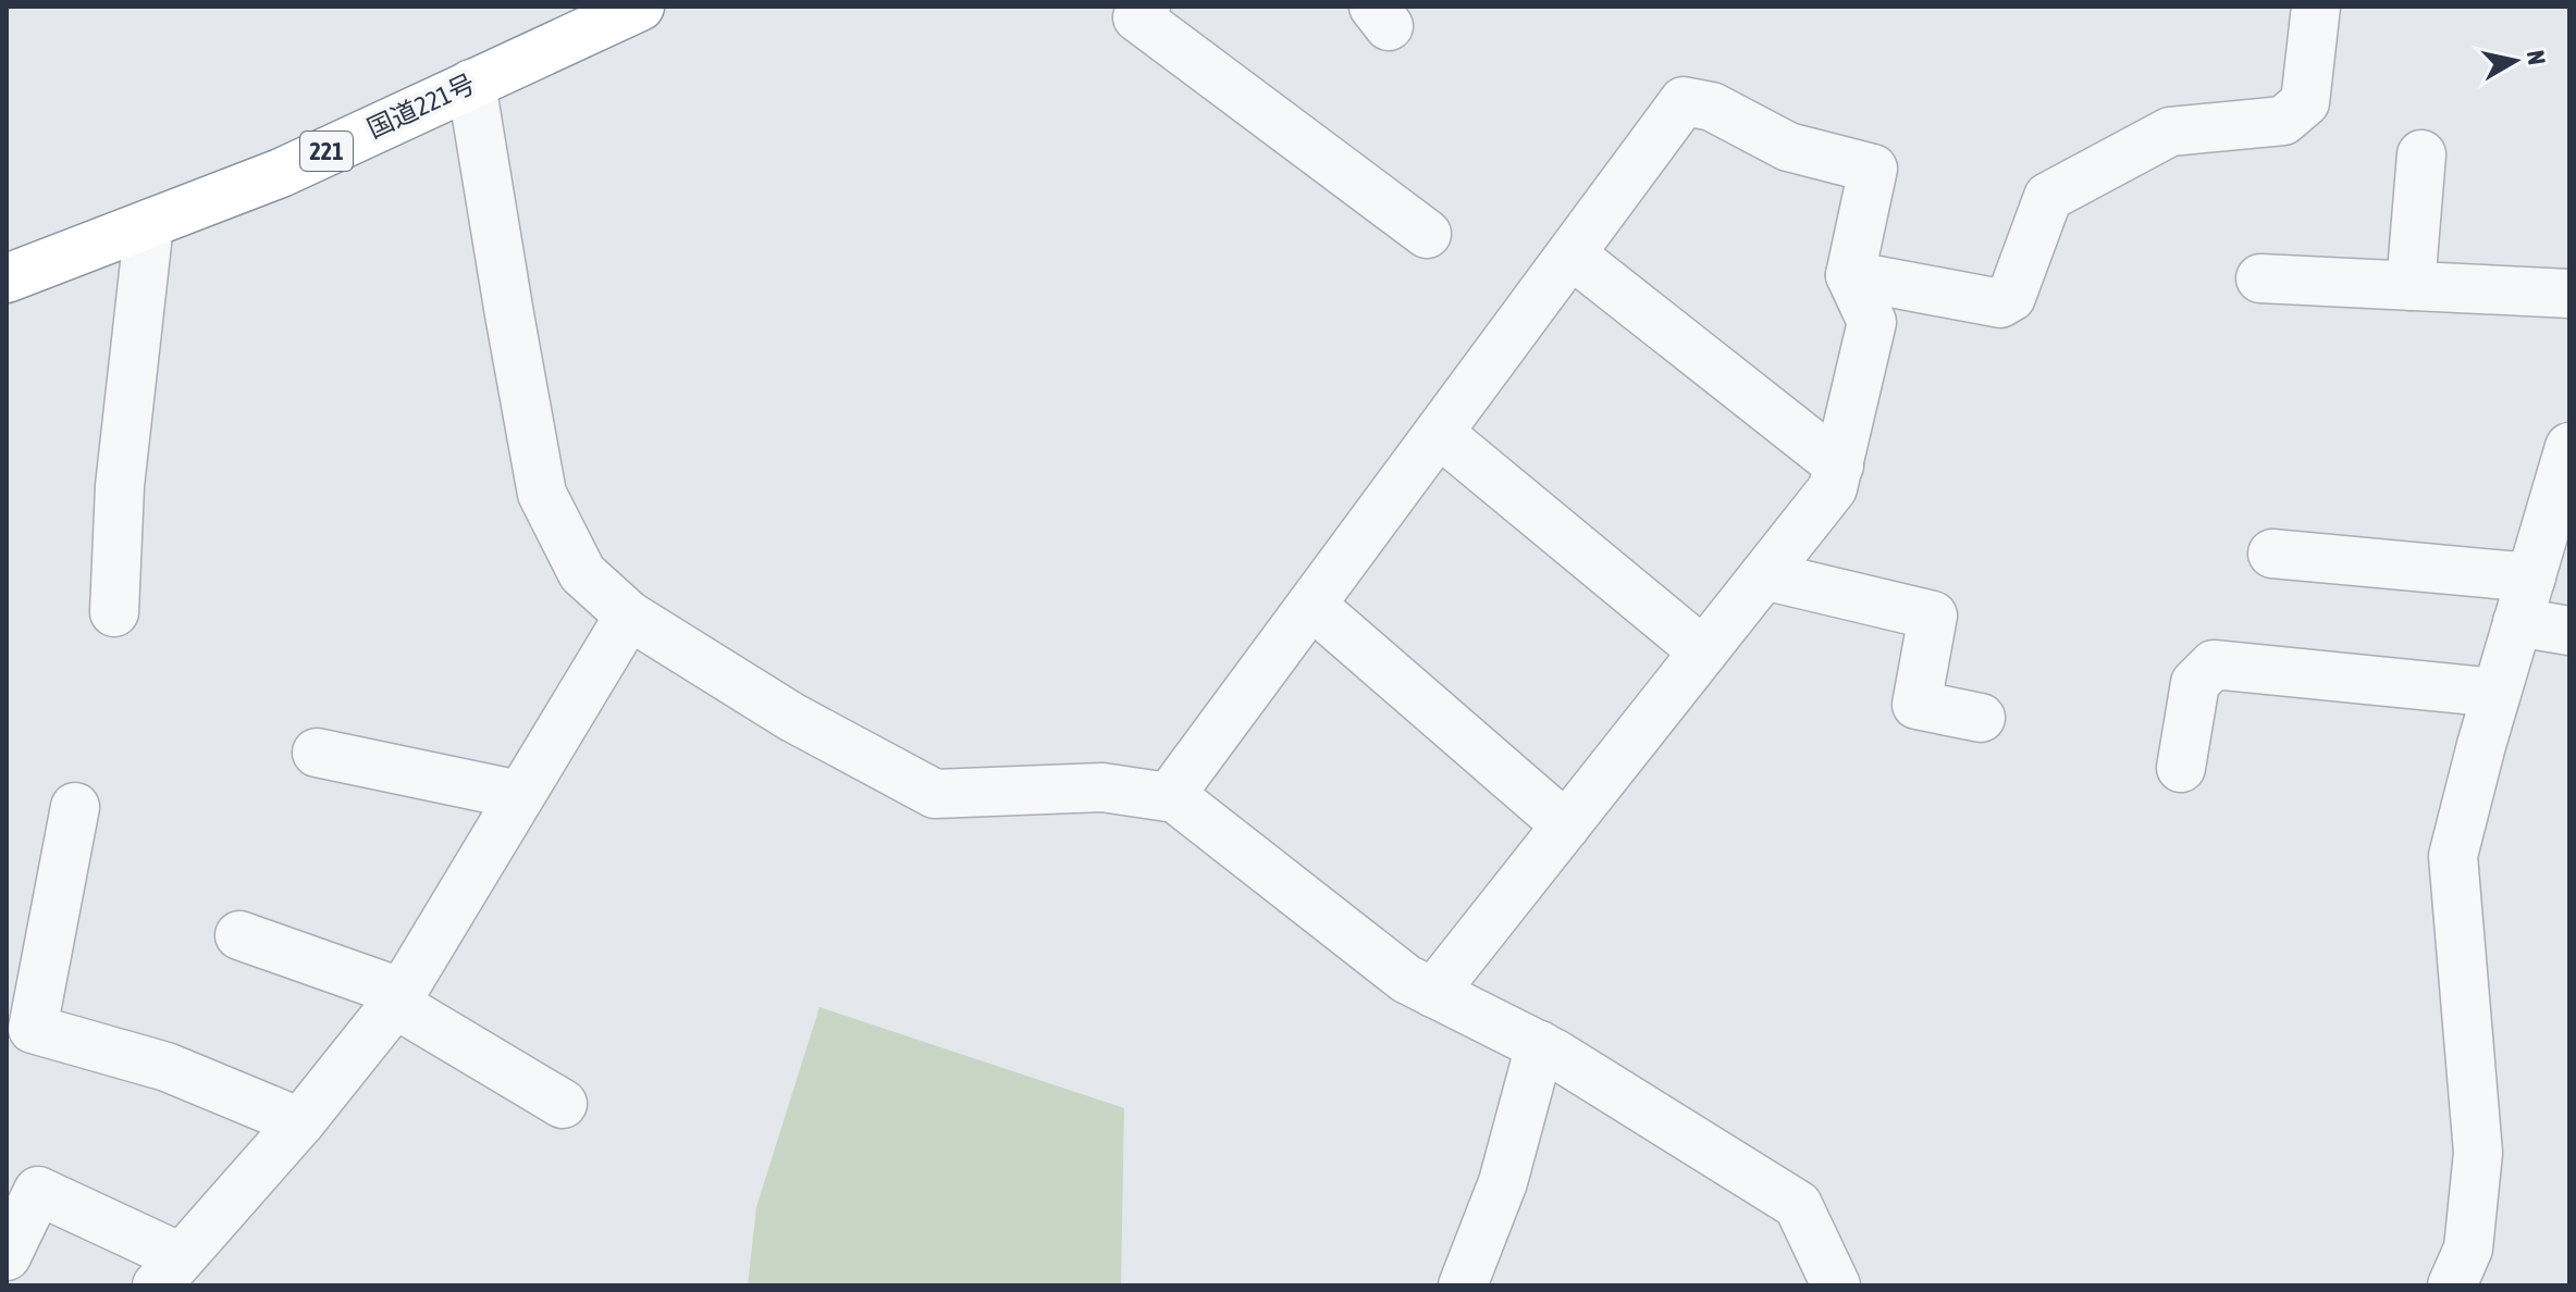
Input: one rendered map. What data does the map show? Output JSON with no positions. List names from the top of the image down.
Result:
{
  "streets": {
    "highway": ["国道221号", "221"]
  },
  "north": "right"
}
